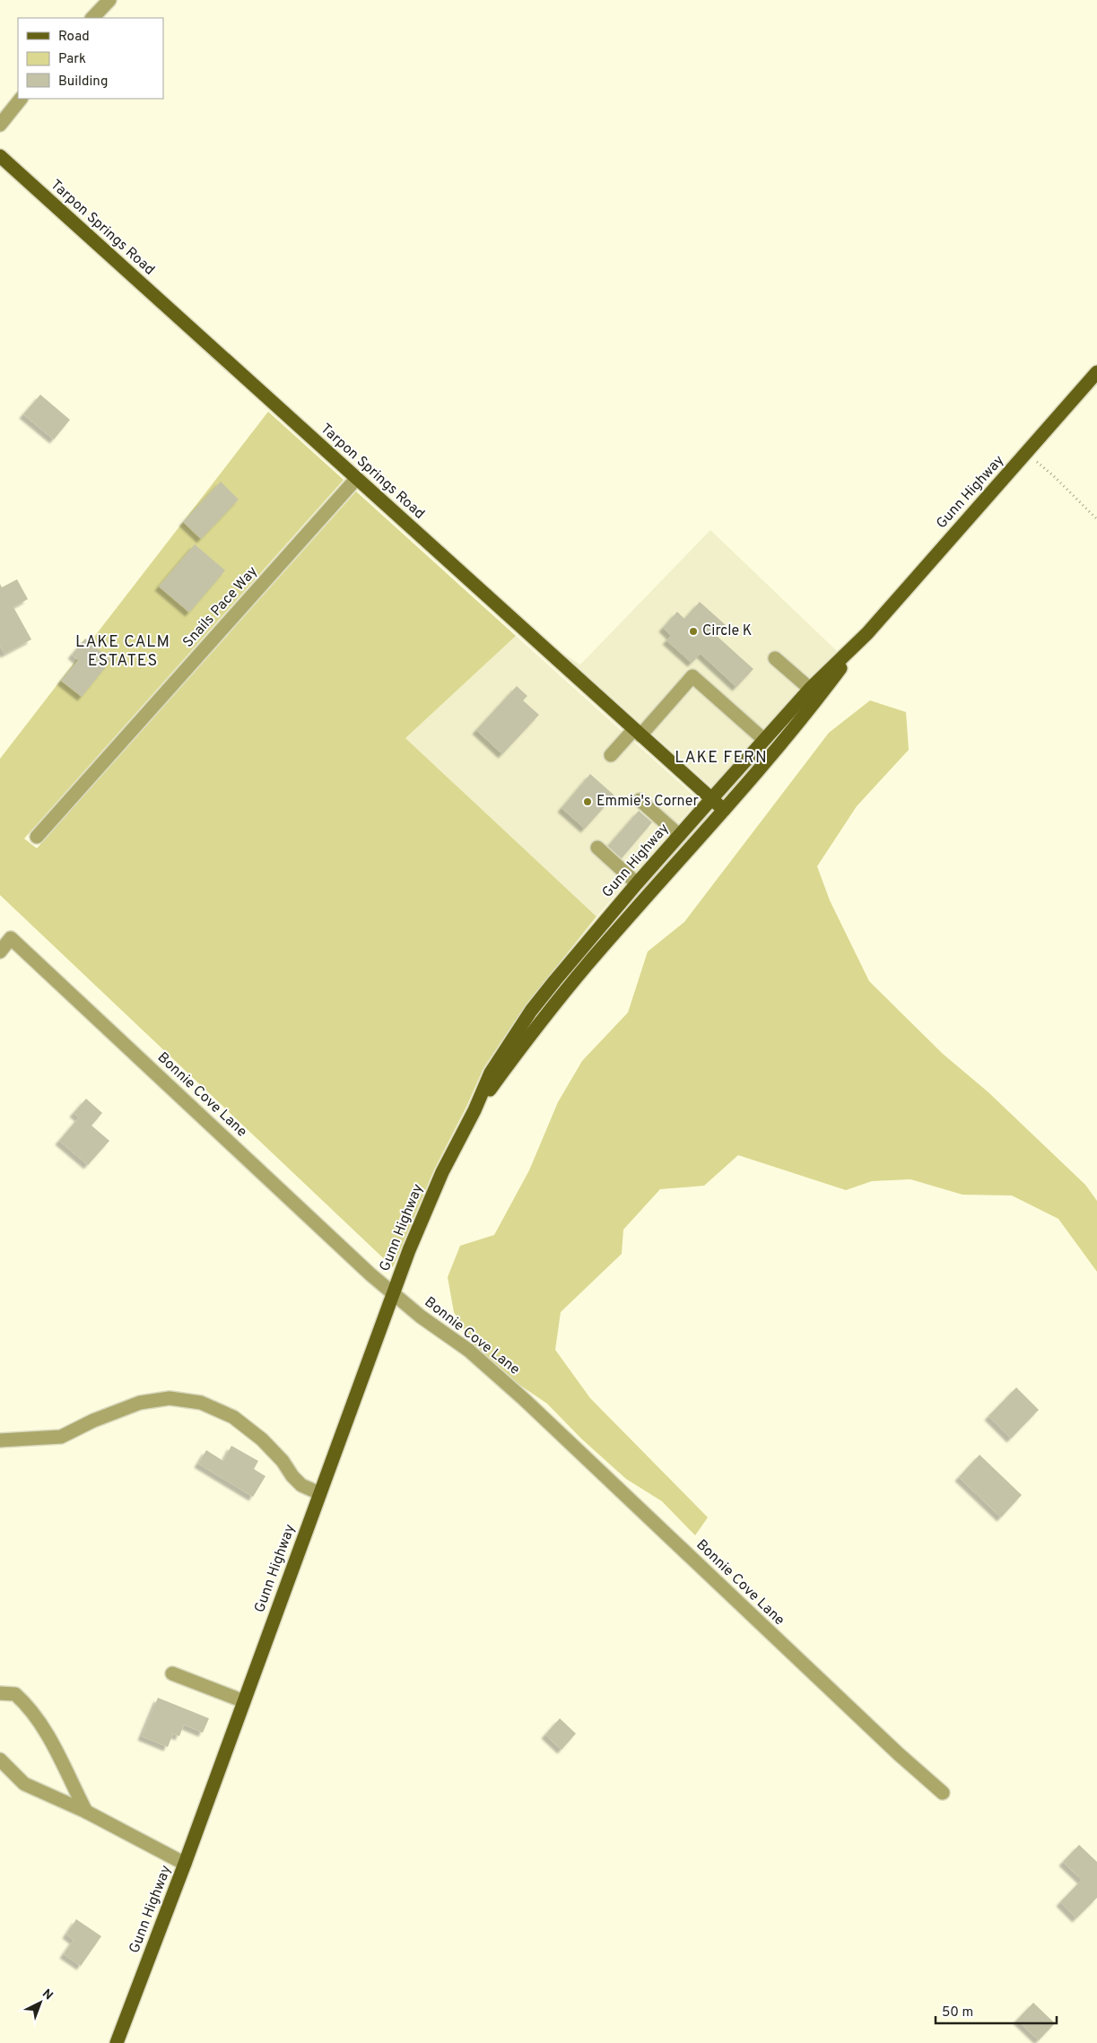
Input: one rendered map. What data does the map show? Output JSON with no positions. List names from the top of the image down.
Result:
{
  "streets": {
    "main road": ["Tarpon Springs Road", "Gunn Highway"],
    "street": ["Snails Pace Way", "Bonnie Cove Lane"]
  },
  "crossings": [
    ["Tarpon Springs Road", "Gunn Highway"],
    ["Tarpon Springs Road", "Snails Pace Way"],
    ["Gunn Highway", "Bonnie Cove Lane"]
  ],
  "districts": ["LAKE CALM ESTATES", "LAKE FERN"],
  "places": ["Circle K", "Emmie's Corner"],
  "legend": ["Road", "Park", "Building"],
  "scale_bar": "50 m",
  "north": "top right"
}
